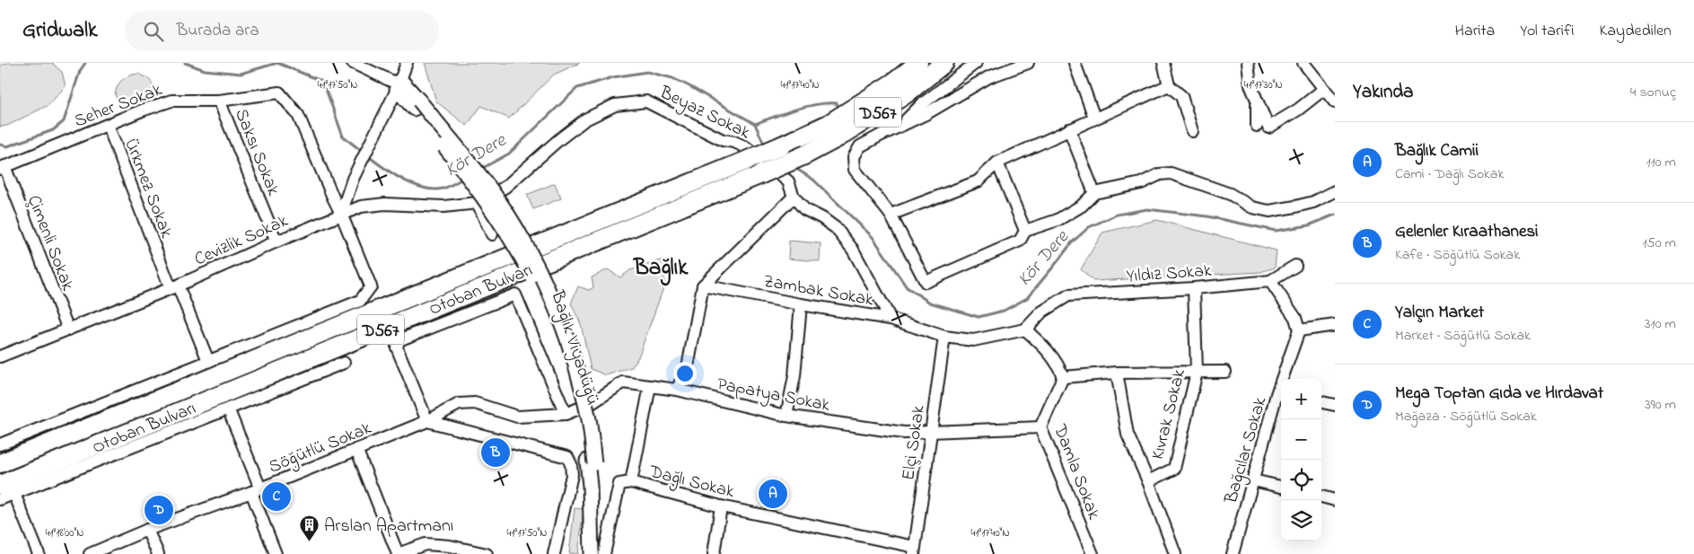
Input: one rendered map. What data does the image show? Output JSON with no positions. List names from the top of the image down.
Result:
{
  "streets": {
    "highway": ["D567", "Otoban Bulvarı"],
    "street": [
      "Seher Sokak",
      "Beyaz Sokak",
      "Saksı Sokak",
      "Ürkmez Sokak",
      "Cevizlik Sokak",
      "Çimenli Sokak",
      "Yıldız Sokak",
      "Zambak Sokak",
      "Bağlık Viyadüğü",
      "Papatya Sokak",
      "Kıvrak Sokak",
      "Elçi Sokak",
      "Söğütlü Sokak",
      "Bağcılar Sokak",
      "Damla Sokak",
      "Dağlı Sokak"
    ]
  },
  "crossings": [
    ["Seher Sokak", "Saksı Sokak"],
    ["Seher Sokak", "Ürkmez Sokak"],
    ["Seher Sokak", "Cevizlik Sokak"],
    ["Seher Sokak", "Çimenli Sokak"],
    ["Beyaz Sokak", "Cevizlik Sokak"],
    ["Beyaz Sokak", "Zambak Sokak"],
    ["Saksı Sokak", "Cevizlik Sokak"],
    ["Ürkmez Sokak", "Cevizlik Sokak"],
    ["Cevizlik Sokak", "Çimenli Sokak"],
    ["Yıldız Sokak", "Zambak Sokak"],
    ["Yıldız Sokak", "Kıvrak Sokak"],
    ["Zambak Sokak", "Elçi Sokak"],
    ["Papatya Sokak", "Elçi Sokak"],
    ["Papatya Sokak", "Söğütlü Sokak"],
    ["Papatya Sokak", "Damla Sokak"],
    ["Elçi Sokak", "Dağlı Sokak"]
  ],
  "districts": ["Bağlık"],
  "water": ["Kör Dere"],
  "places": {
    "building": ["Arslan Apartmanı"]
  },
  "page": {
    "header": "Gridwalk",
    "search": "Burada ara",
    "nav": ["Harita", "Yol tarifi", "Kaydedilen"],
    "heading": ["Yakında", "4 sonuç"],
    "list": [
      {
        "mark": "A",
        "name": "Bağlık Camii",
        "note": "Cami · Dağlı Sokak",
        "value": "110 m"
      },
      {
        "mark": "B",
        "name": "Gelenler Kıraathanesi",
        "note": "Kafe · Söğütlü Sokak",
        "value": "150 m"
      },
      {
        "mark": "C",
        "name": "Yalçın Market",
        "note": "Market · Söğütlü Sokak",
        "value": "310 m"
      },
      {
        "mark": "D",
        "name": "Mega Toptan Gıda ve Hırdavat",
        "note": "Mağaza · Söğütlü Sokak",
        "value": "390 m"
      }
    ],
    "map_buttons": ["+", "−"],
    "pins": [
      "B",
      "A",
      "C",
      "D"
    ]
  },
  "coordinates": [
    "41°17'50\"N",
    "41°17'40\"N",
    "41°17'30\"N",
    "41°18'00\"N"
  ]
}
